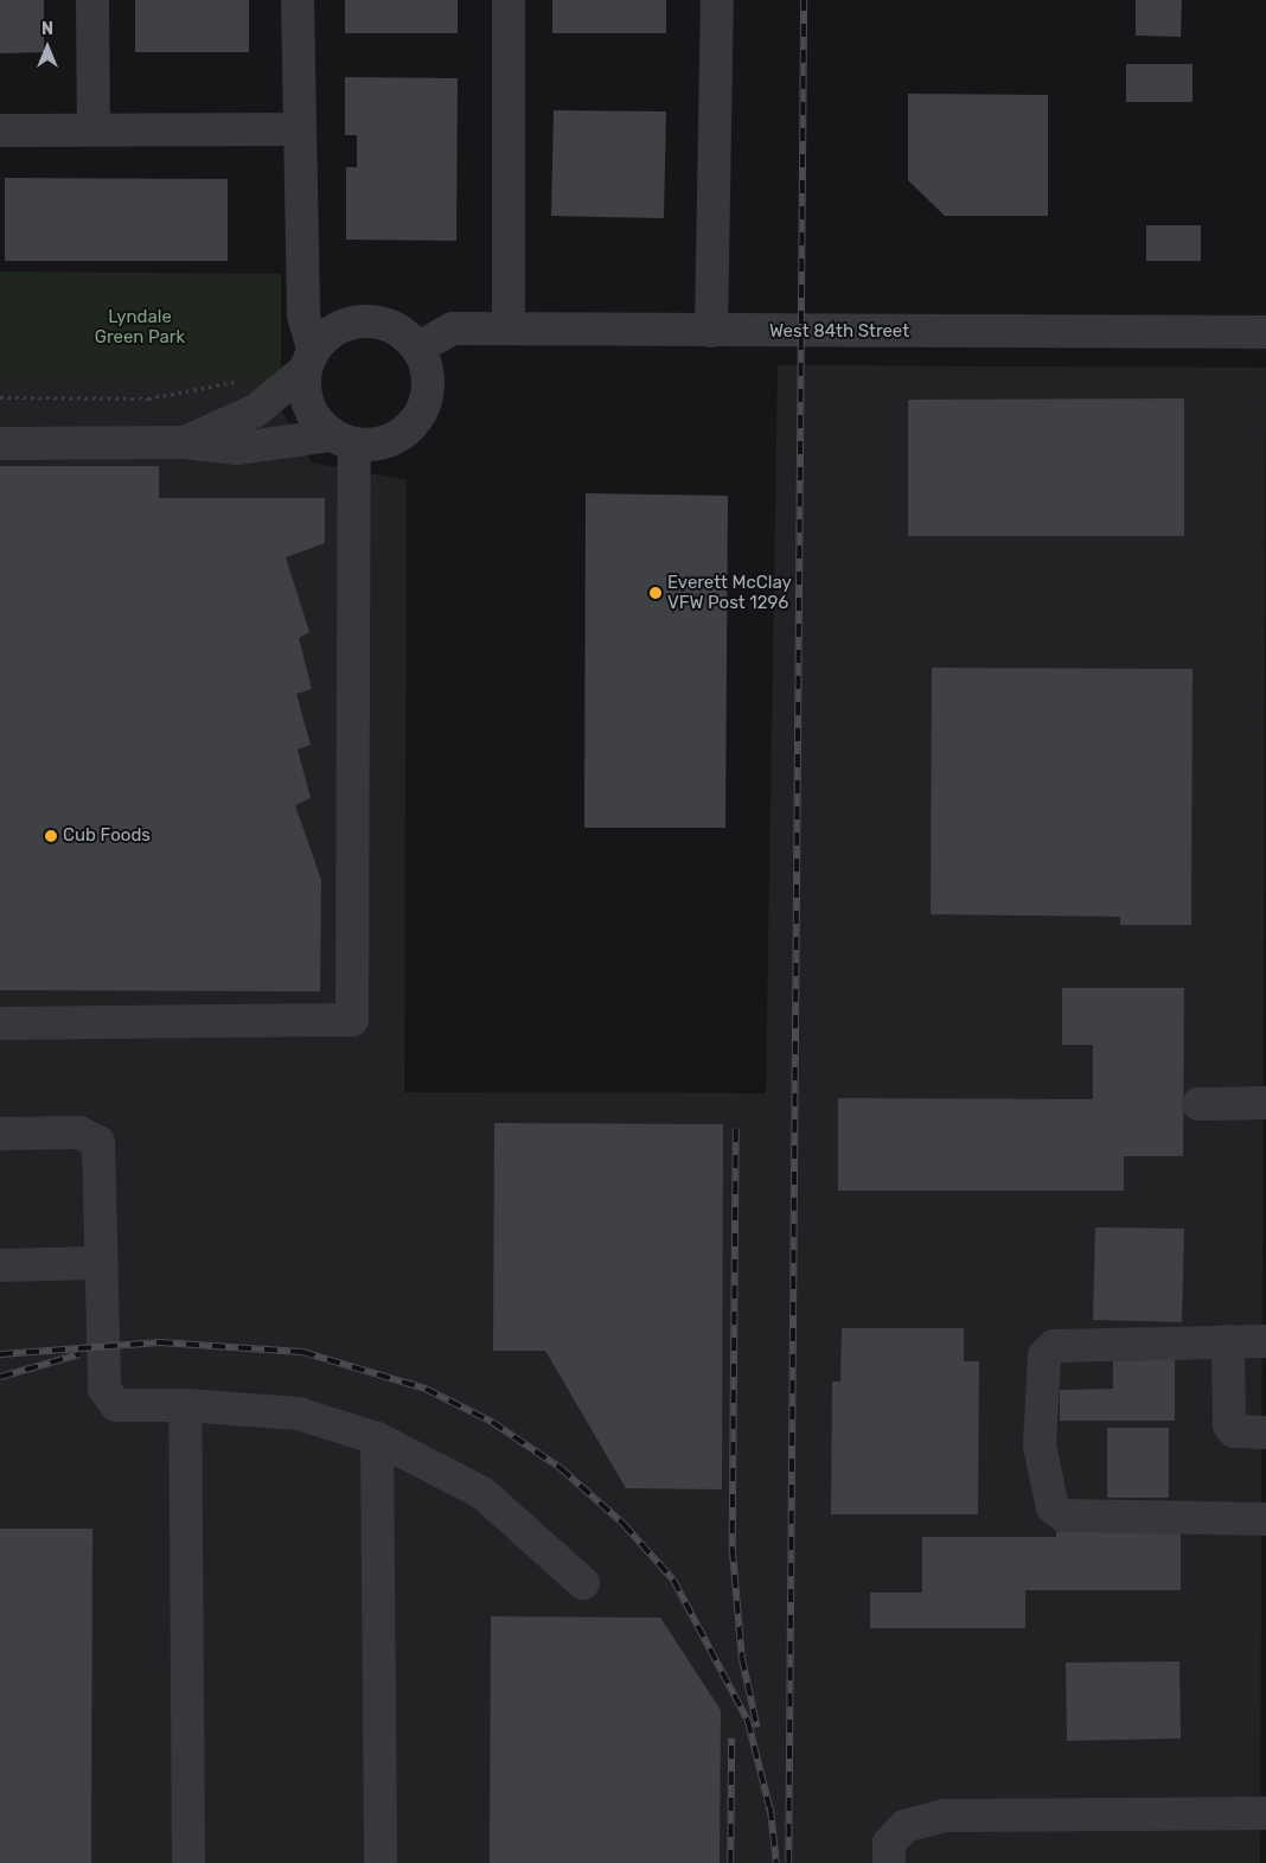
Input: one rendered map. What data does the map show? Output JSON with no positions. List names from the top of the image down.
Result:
{
  "streets": {
    "street": ["West 84th Street"]
  },
  "parks": ["Lyndale Green Park"],
  "places": ["Everett McClay VFW Post 1296", "Cub Foods"],
  "north": "top"
}
